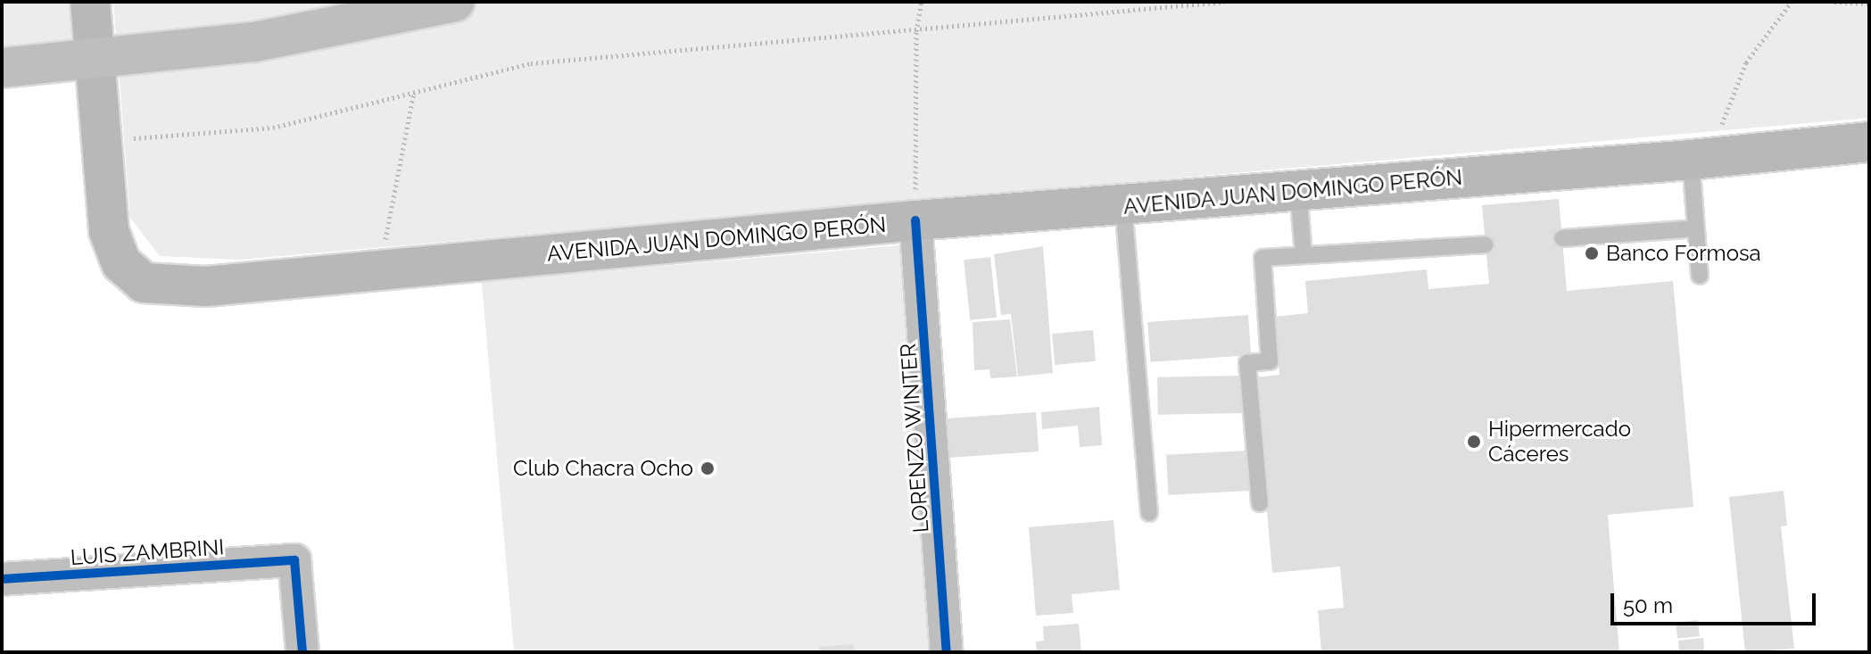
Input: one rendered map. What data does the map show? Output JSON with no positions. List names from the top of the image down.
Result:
{
  "streets": {
    "main road": ["AVENIDA JUAN DOMINGO PERÓN"],
    "street": ["LORENZO WINTER", "LUIS ZAMBRINI"]
  },
  "crossings": [
    ["AVENIDA JUAN DOMINGO PERÓN", "LORENZO WINTER"]
  ],
  "places": ["Banco Formosa", "Hipermercado Cáceres", "Club Chacra Ocho"],
  "scale_bar": "50 m"
}
